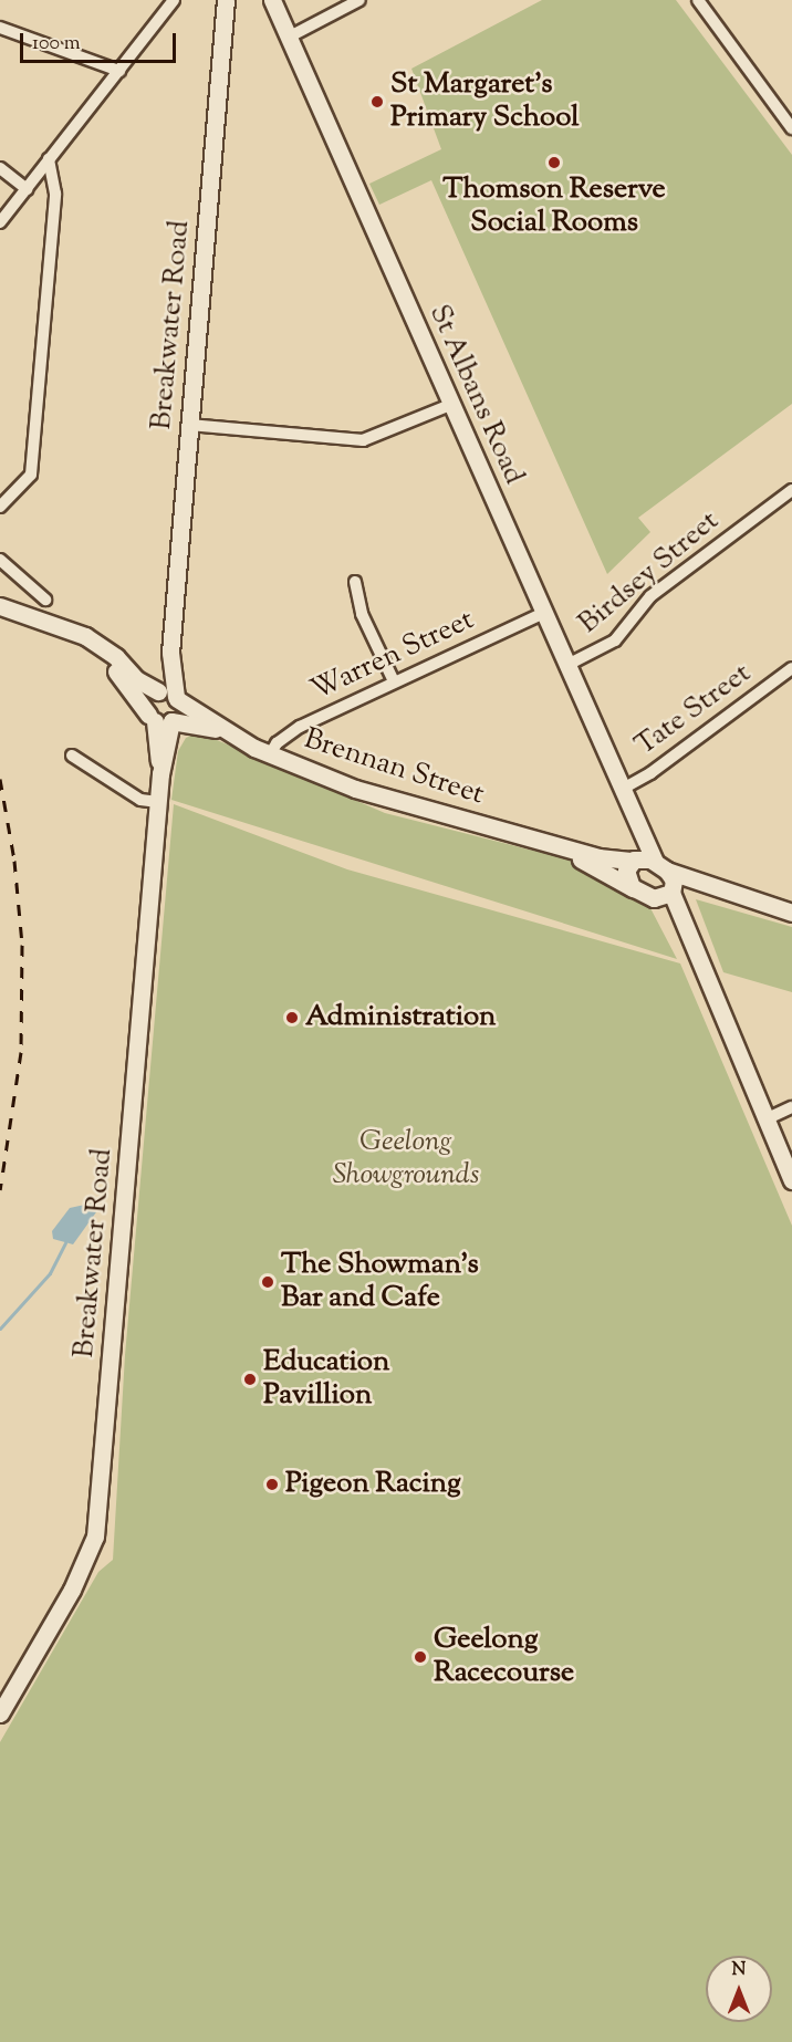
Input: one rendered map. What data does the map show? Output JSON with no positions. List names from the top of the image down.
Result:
{
  "streets": {
    "street": [
      "Breakwater Road",
      "St Albans Road",
      "Birdsey Street",
      "Warren Street",
      "Tate Street",
      "Brennan Street"
    ]
  },
  "crossings": [
    ["Breakwater Road", "Brennan Street"],
    ["St Albans Road", "Birdsey Street"],
    ["St Albans Road", "Warren Street"],
    ["St Albans Road", "Tate Street"],
    ["St Albans Road", "Brennan Street"],
    ["Warren Street", "Brennan Street"]
  ],
  "parks": ["Geelong Showgrounds"],
  "places": [
    "St Margaret's Primary School",
    "Thomson Reserve Social Rooms",
    "Administration",
    "The Showman's Bar and Cafe",
    "Education Pavillion",
    "Pigeon Racing",
    "Geelong Racecourse"
  ],
  "scale_bar": "100 m",
  "north": "top"
}
